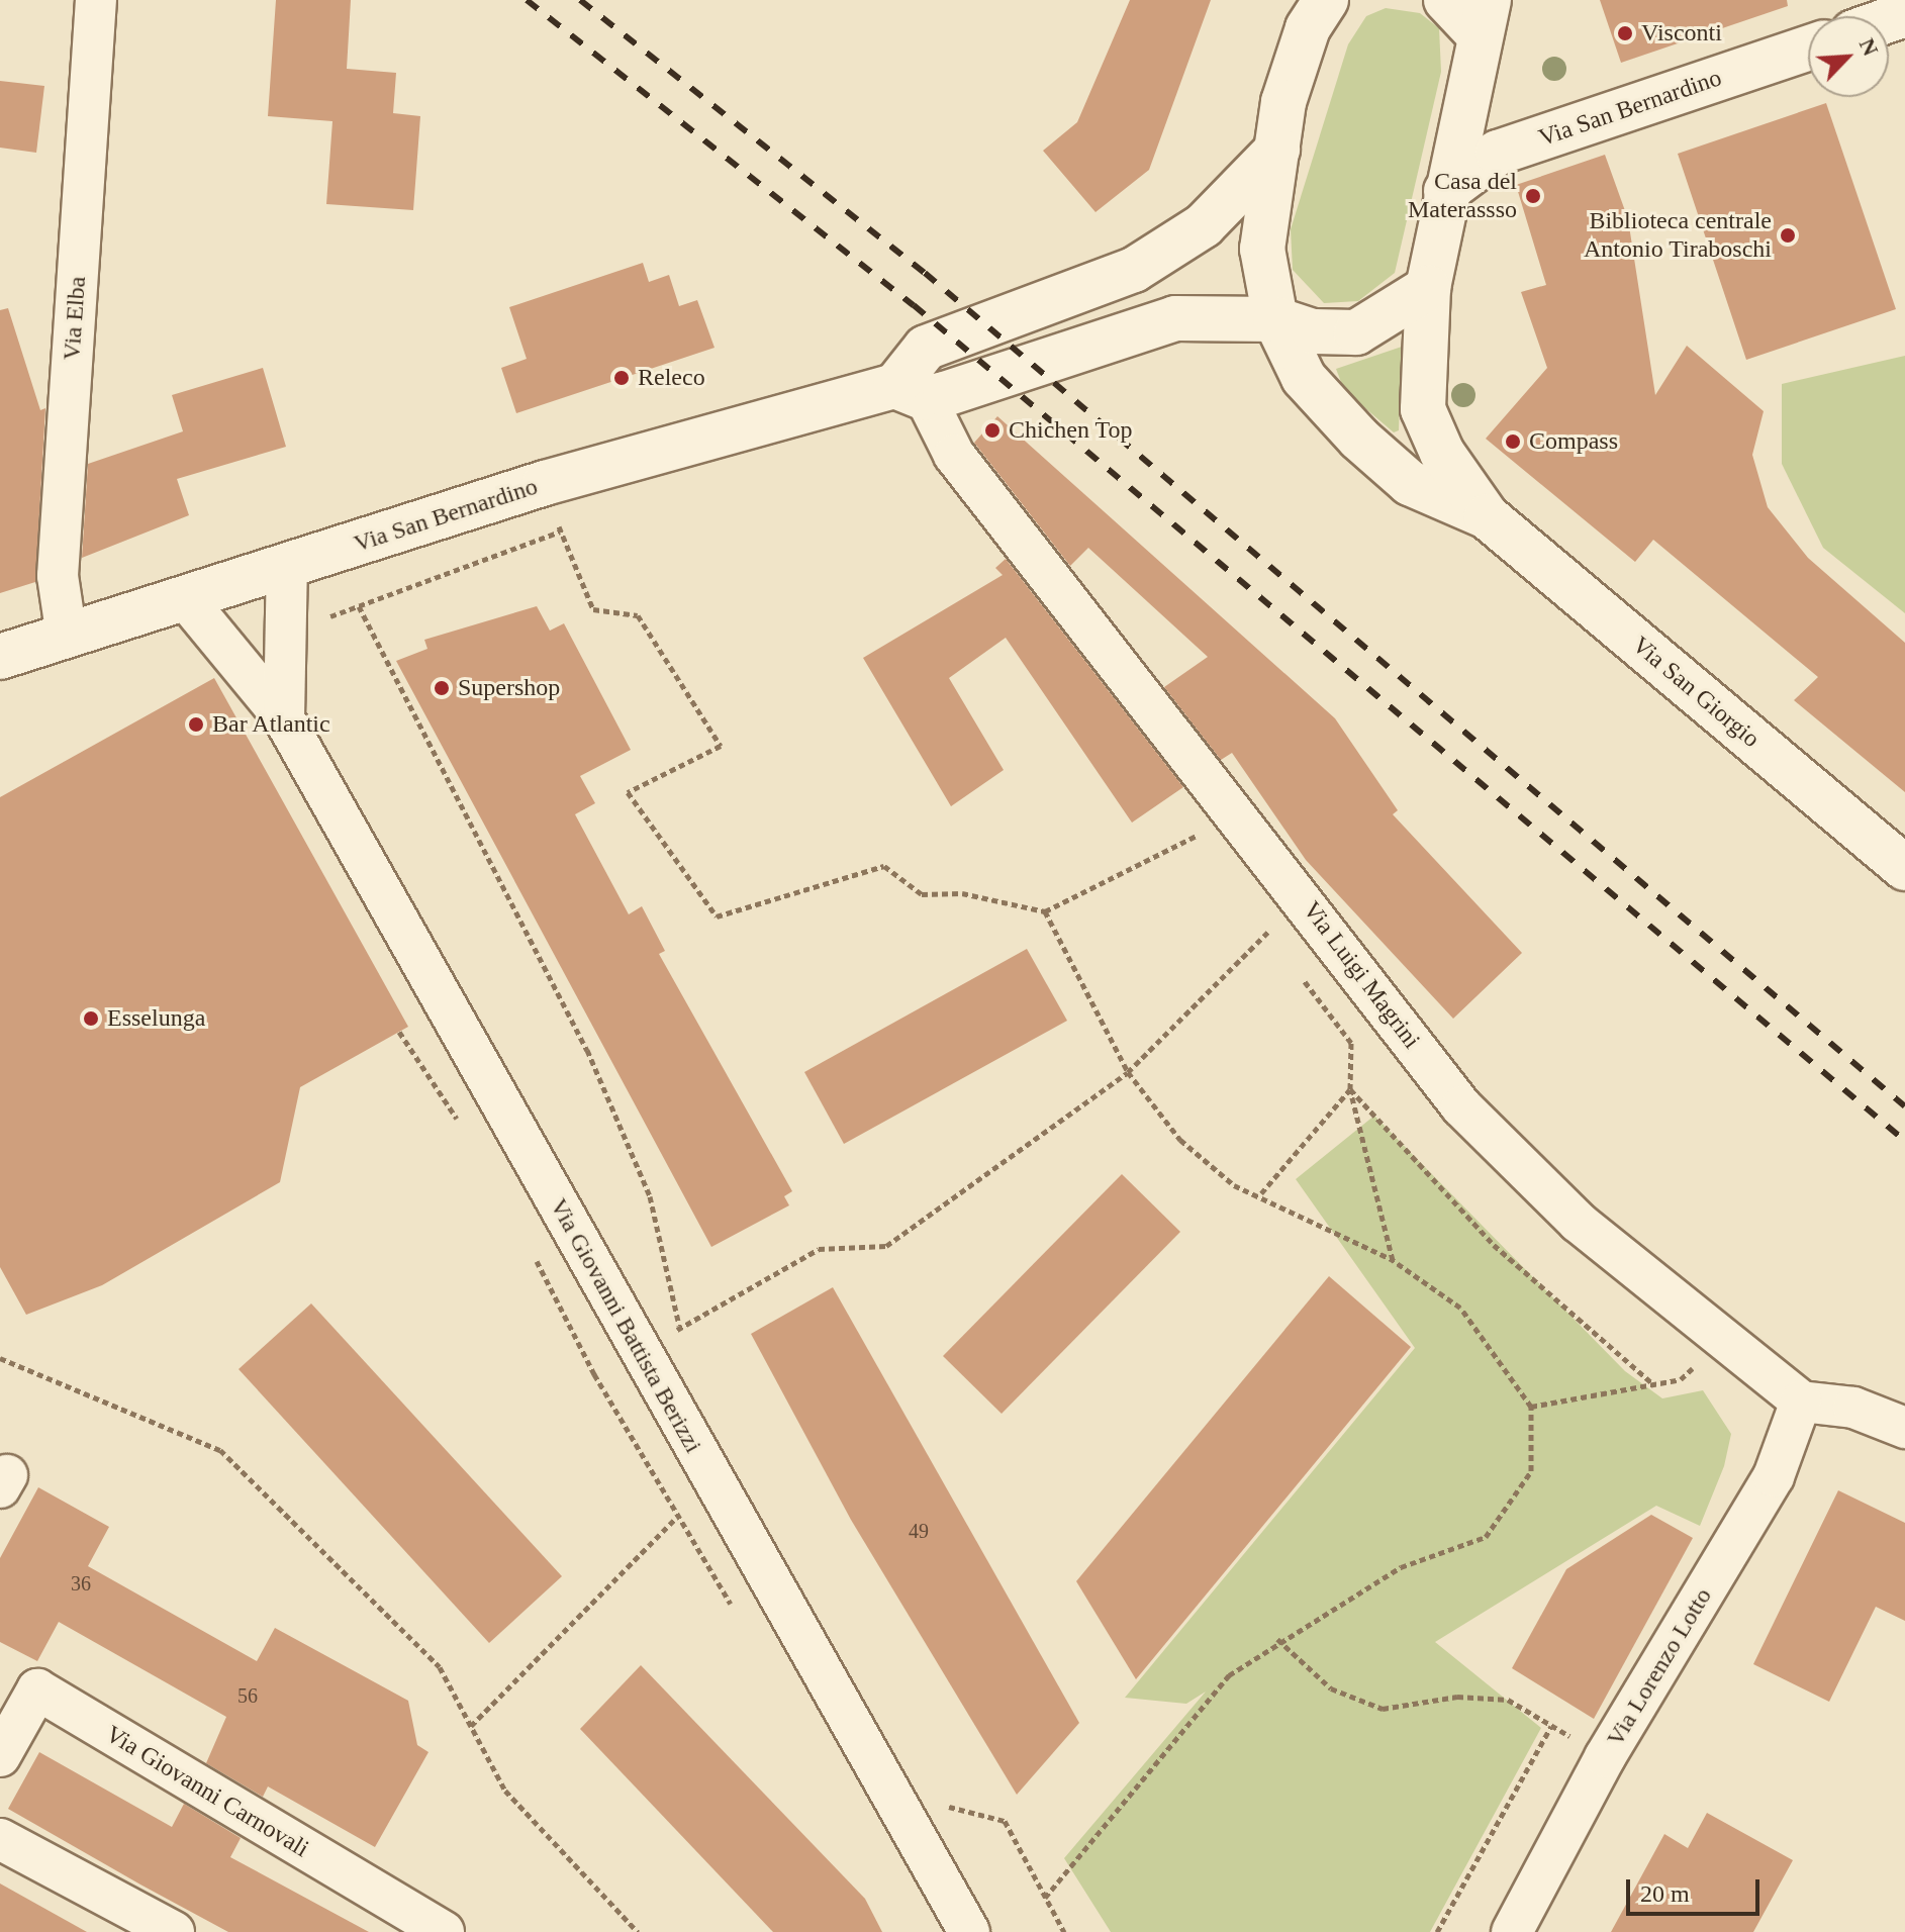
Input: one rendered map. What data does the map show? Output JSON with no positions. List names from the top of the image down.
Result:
{
  "streets": {
    "main road": ["Via San Bernardino", "Via San Giorgio"],
    "street": [
      "Via Elba",
      "Via Luigi Magrini",
      "Via Giovanni Battista Berizzi",
      "Via Lorenzo Lotto",
      "Via Giovanni Carnovali"
    ]
  },
  "crossings": [
    ["Via San Bernardino", "Via Elba"],
    ["Via San Bernardino", "Via San Giorgio"],
    ["Via San Bernardino", "Via Luigi Magrini"],
    ["Via San Bernardino", "Via Giovanni Battista Berizzi"],
    ["Via Luigi Magrini", "Via Lorenzo Lotto"]
  ],
  "places": [
    "Visconti",
    "Casa del Materassso",
    "Biblioteca centrale Antonio Tiraboschi",
    "Releco",
    "Chichen Top",
    "Compass",
    "Supershop",
    "Bar Atlantic",
    "Esselunga"
  ],
  "house_numbers": ["49", "36", "56"],
  "scale_bar": "20 m",
  "north": "top right"
}
